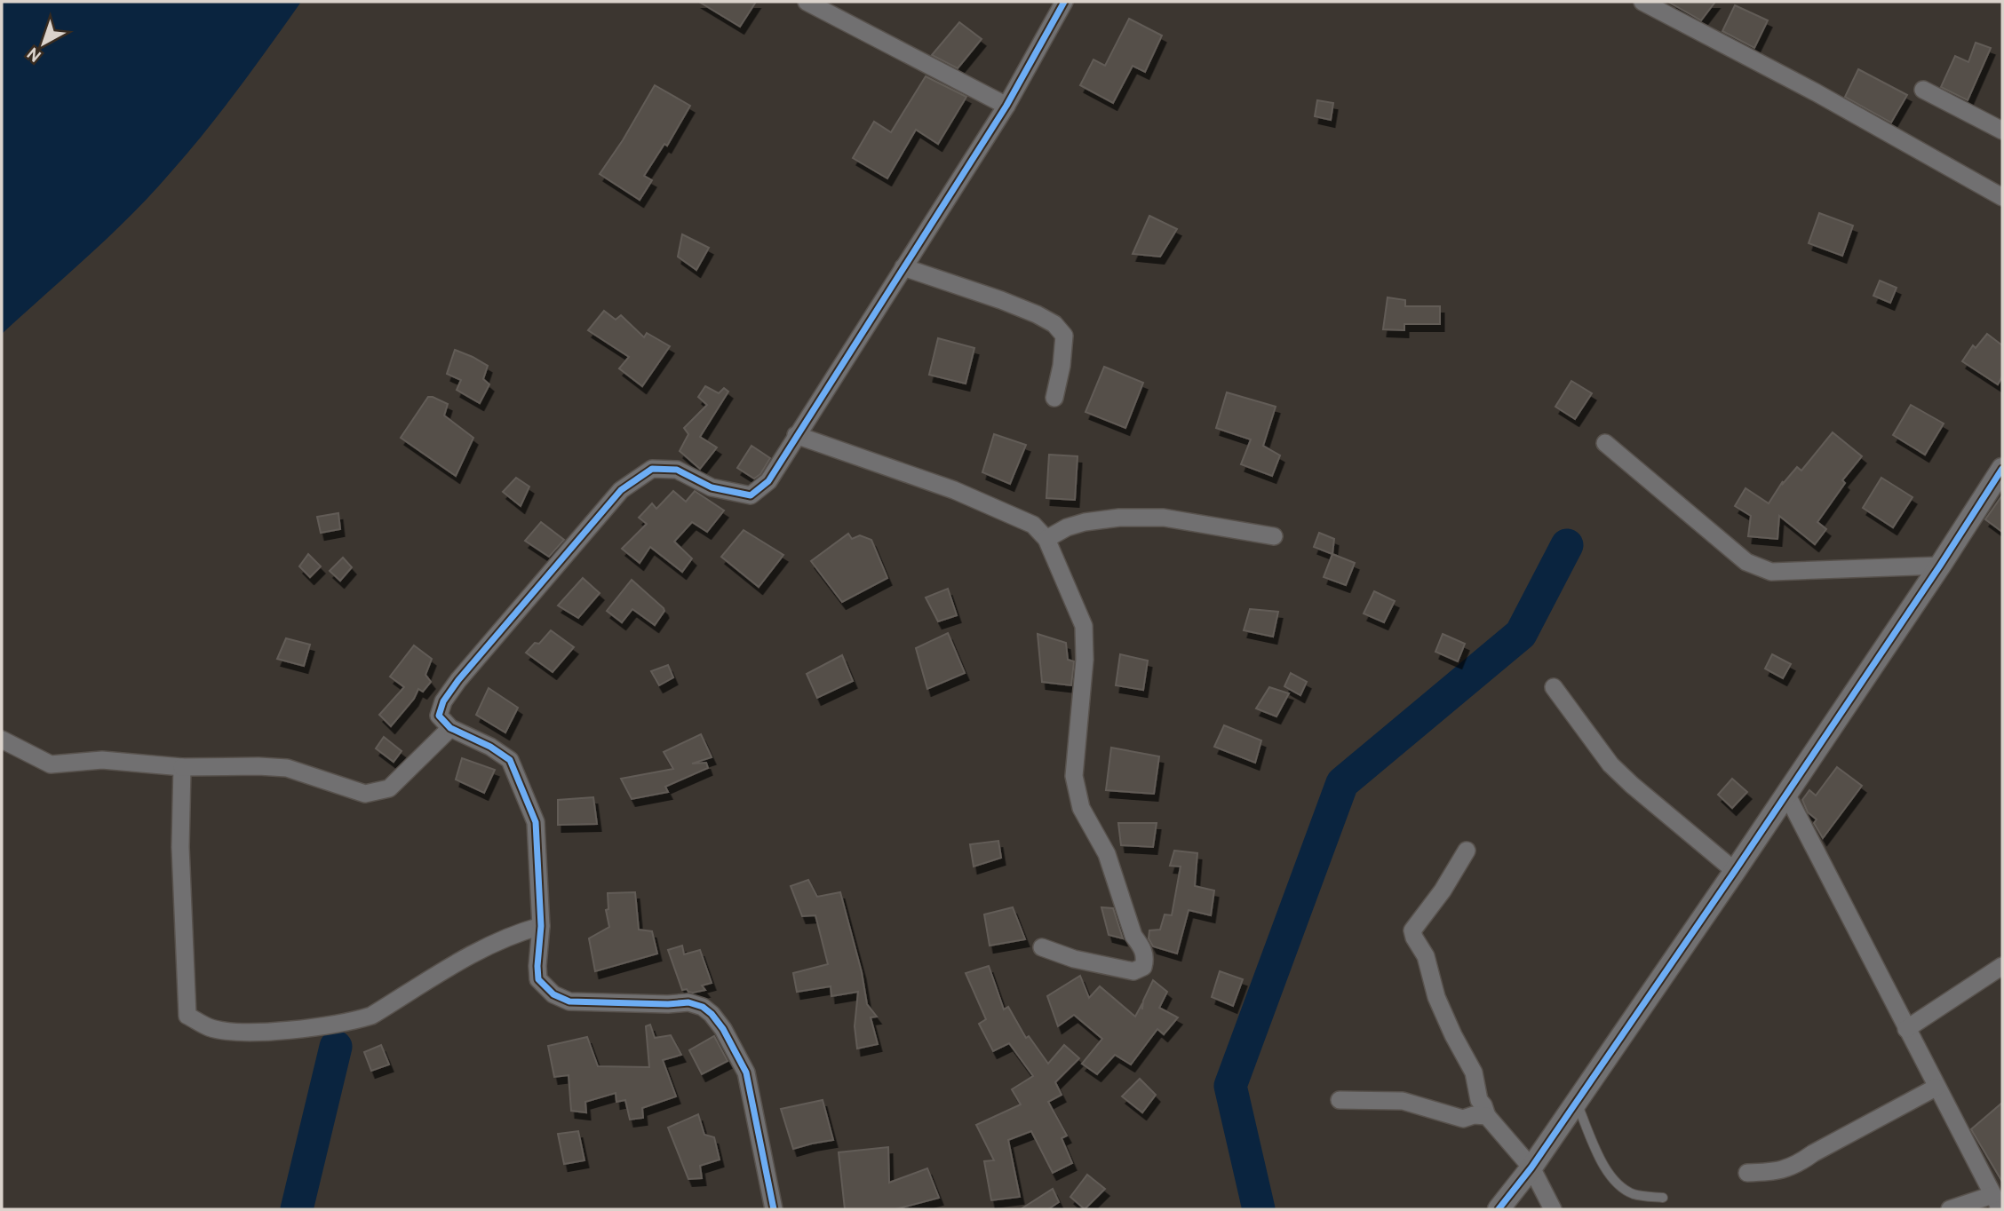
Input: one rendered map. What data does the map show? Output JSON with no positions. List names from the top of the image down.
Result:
{
  "north": "bottom left"
}
